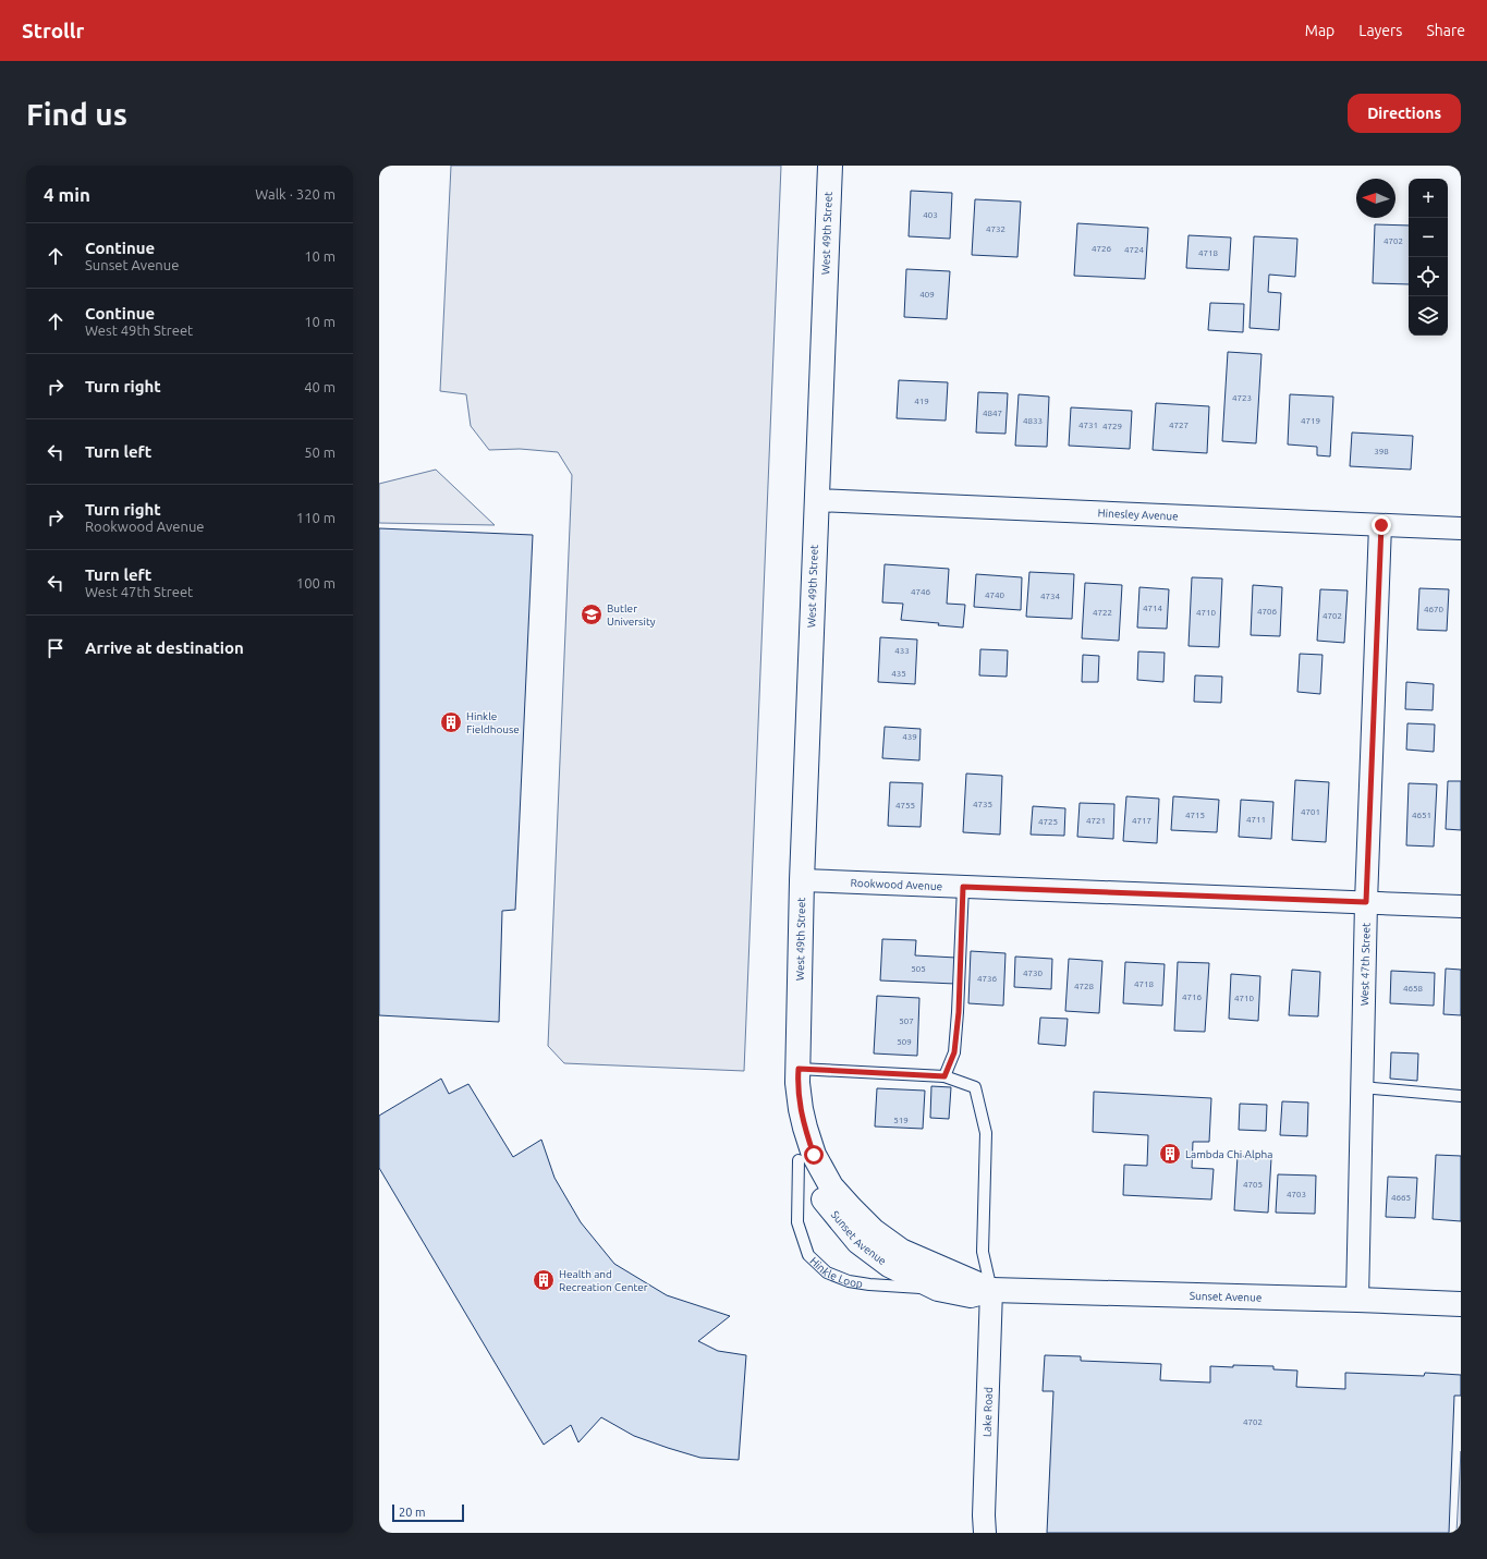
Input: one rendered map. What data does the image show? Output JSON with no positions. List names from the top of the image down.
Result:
{
  "streets": {
    "street": [
      "West 49th Street",
      "Hinesley Avenue",
      "Rookwood Avenue",
      "West 47th Street",
      "Sunset Avenue",
      "Lake Road"
    ],
    "lane": ["Hinkle Loop"]
  },
  "crossings": [
    ["West 49th Street", "Hinesley Avenue"],
    ["West 49th Street", "Rookwood Avenue"],
    ["West 49th Street", "Sunset Avenue"],
    ["Hinesley Avenue", "West 47th Street"],
    ["Rookwood Avenue", "West 47th Street"],
    ["West 47th Street", "Sunset Avenue"],
    ["Sunset Avenue", "Hinkle Loop"],
    ["Sunset Avenue", "Lake Road"]
  ],
  "places": {
    "school or university": ["Butler University"],
    "building": ["Hinkle Fieldhouse", "Lambda Chi Alpha", "Health and Recreation Center"]
  },
  "house_numbers": [
    "403",
    "4732",
    "4702",
    "4726",
    "4724",
    "4718",
    "409",
    "4723",
    "419",
    "4847",
    "4833",
    "4719",
    "4731",
    "4727",
    "4729",
    "398",
    "4746",
    "4740",
    "4734",
    "4714",
    "4670",
    "4706",
    "4722",
    "4710",
    "4702",
    "433",
    "435",
    "439",
    "4735",
    "4755",
    "4701",
    "4715",
    "4651",
    "4711",
    "4721",
    "4717",
    "4725",
    "505",
    "4730",
    "4736",
    "4718",
    "4728",
    "4658",
    "4716",
    "4710",
    "507",
    "509",
    "519",
    "4705",
    "4703",
    "4665",
    "4702"
  ],
  "scale_bar": "20 m",
  "north": "left",
  "page": {
    "header": "Strollr",
    "nav": ["Map", "Layers", "Share"],
    "buttons": "Directions",
    "title": "Find us",
    "heading": ["4 min", "Walk · 320 m"],
    "map_buttons": ["+", "−"],
    "list": [
      ["Continue", "Sunset Avenue", "10 m"],
      ["Continue", "West 49th Street", "10 m"],
      ["Turn right", "40 m"],
      ["Turn left", "50 m"],
      ["Turn right", "Rookwood Avenue", "110 m"],
      ["Turn left", "West 47th Street", "100 m"],
      "Arrive at destination"
    ],
    "scale": "20 m"
  }
}
